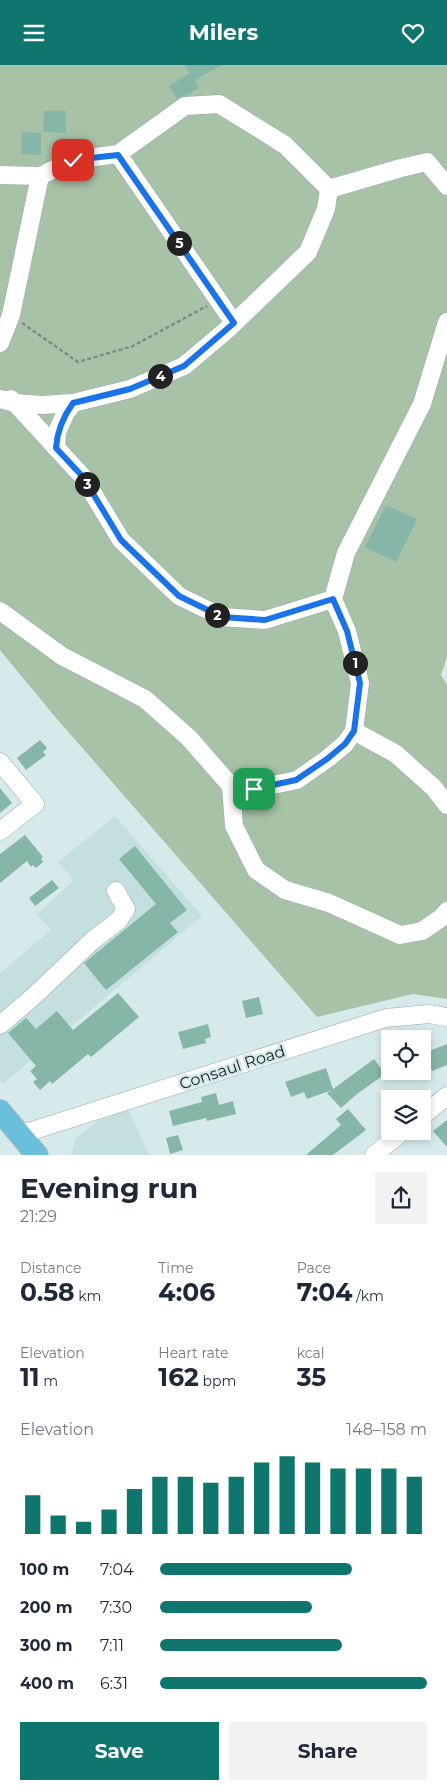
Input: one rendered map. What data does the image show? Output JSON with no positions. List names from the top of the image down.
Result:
{
  "streets": {
    "street": ["Consaul Road"]
  },
  "page": {
    "header": "Milers",
    "pins": [
      "5",
      "4",
      "3",
      "2",
      "1"
    ],
    "heading": ["Evening run", "21:29"],
    "stats": [
      ["Distance", "0.58 km"],
      ["Time", "4:06"],
      ["Pace", "7:04 /km"],
      ["Elevation", "11 m"],
      ["Heart rate", "162 bpm"],
      ["kcal", "35"]
    ],
    "chart": ["Elevation", "148–158 m"],
    "list": [
      {
        "name": "100 m",
        "note": "7:04"
      },
      {
        "name": "200 m",
        "note": "7:30"
      },
      {
        "name": "300 m",
        "note": "7:11"
      },
      {
        "name": "400 m",
        "note": "6:31"
      }
    ],
    "buttons": ["Save", "Share"]
  }
}
